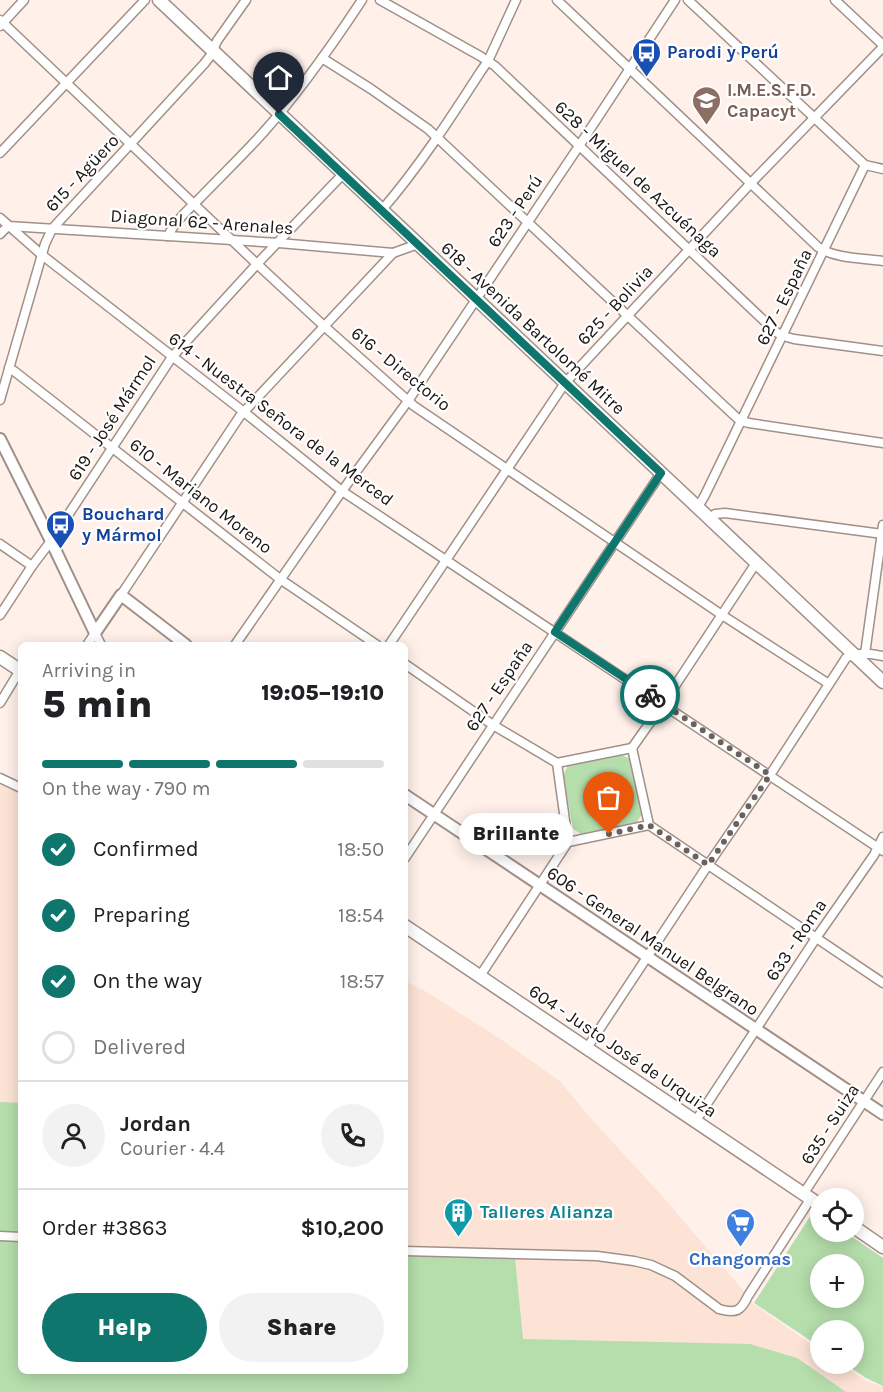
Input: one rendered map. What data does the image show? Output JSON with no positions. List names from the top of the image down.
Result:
{
  "streets": {
    "main road": ["618 - Avenida Bartolomé Mitre", "604 - Justo José de Urquiza"],
    "street": [
      "615 - Agüero",
      "628 - Miguel de Azcuénaga",
      "623 - Perú",
      "Diagonal 62 - Arenales",
      "627 - España",
      "625 - Bolivia",
      "616 - Directorio",
      "619 - José Mármol",
      "614 - Nuestra Señora de la Merced",
      "610 - Mariano Moreno",
      "633 - Roma",
      "606 - General Manuel Belgrano",
      "635 - Suiza"
    ]
  },
  "crossings": [
    ["615 - Agüero", "Diagonal 62 - Arenales"],
    ["615 - Agüero", "618 - Avenida Bartolomé Mitre"],
    ["615 - Agüero", "616 - Directorio"],
    ["615 - Agüero", "614 - Nuestra Señora de la Merced"],
    ["615 - Agüero", "610 - Mariano Moreno"],
    ["628 - Miguel de Azcuénaga", "623 - Perú"],
    ["628 - Miguel de Azcuénaga", "627 - España"],
    ["628 - Miguel de Azcuénaga", "625 - Bolivia"],
    ["623 - Perú", "618 - Avenida Bartolomé Mitre"],
    ["623 - Perú", "616 - Directorio"],
    ["623 - Perú", "614 - Nuestra Señora de la Merced"],
    ["623 - Perú", "610 - Mariano Moreno"],
    ["Diagonal 62 - Arenales", "616 - Directorio"],
    ["Diagonal 62 - Arenales", "619 - José Mármol"],
    ["Diagonal 62 - Arenales", "614 - Nuestra Señora de la Merced"],
    ["627 - España", "618 - Avenida Bartolomé Mitre"],
    ["627 - España", "616 - Directorio"],
    ["627 - España", "614 - Nuestra Señora de la Merced"],
    ["627 - España", "606 - General Manuel Belgrano"],
    ["625 - Bolivia", "618 - Avenida Bartolomé Mitre"],
    ["625 - Bolivia", "616 - Directorio"],
    ["625 - Bolivia", "614 - Nuestra Señora de la Merced"],
    ["618 - Avenida Bartolomé Mitre", "619 - José Mármol"],
    ["616 - Directorio", "619 - José Mármol"],
    ["619 - José Mármol", "614 - Nuestra Señora de la Merced"],
    ["619 - José Mármol", "610 - Mariano Moreno"],
    ["614 - Nuestra Señora de la Merced", "633 - Roma"],
    ["633 - Roma", "606 - General Manuel Belgrano"],
    ["633 - Roma", "604 - Justo José de Urquiza"],
    ["606 - General Manuel Belgrano", "635 - Suiza"]
  ],
  "places": {
    "bus stop": ["Parodi y Perú", "Bouchard y Mármol"],
    "school or university": ["I.M.E.S.F.D. Capacyt"],
    "other": ["Brillante"],
    "building": ["Talleres Alianza"],
    "supermarket": ["Changomas"]
  },
  "page": {
    "heading": ["5 min", "Arriving in", "19:05–19:10"],
    "panel": [
      "Jordan",
      "Courier · 4.4",
      "Order #3863",
      "$10,200"
    ],
    "bar": "On the way · 790 m",
    "bubble": "Brillante",
    "list": [
      ["Confirmed", "18:50"],
      ["Preparing", "18:54"],
      ["On the way", "18:57"],
      "Delivered"
    ],
    "map_buttons": ["+", "−"],
    "buttons": ["Help", "Share"]
  }
}
